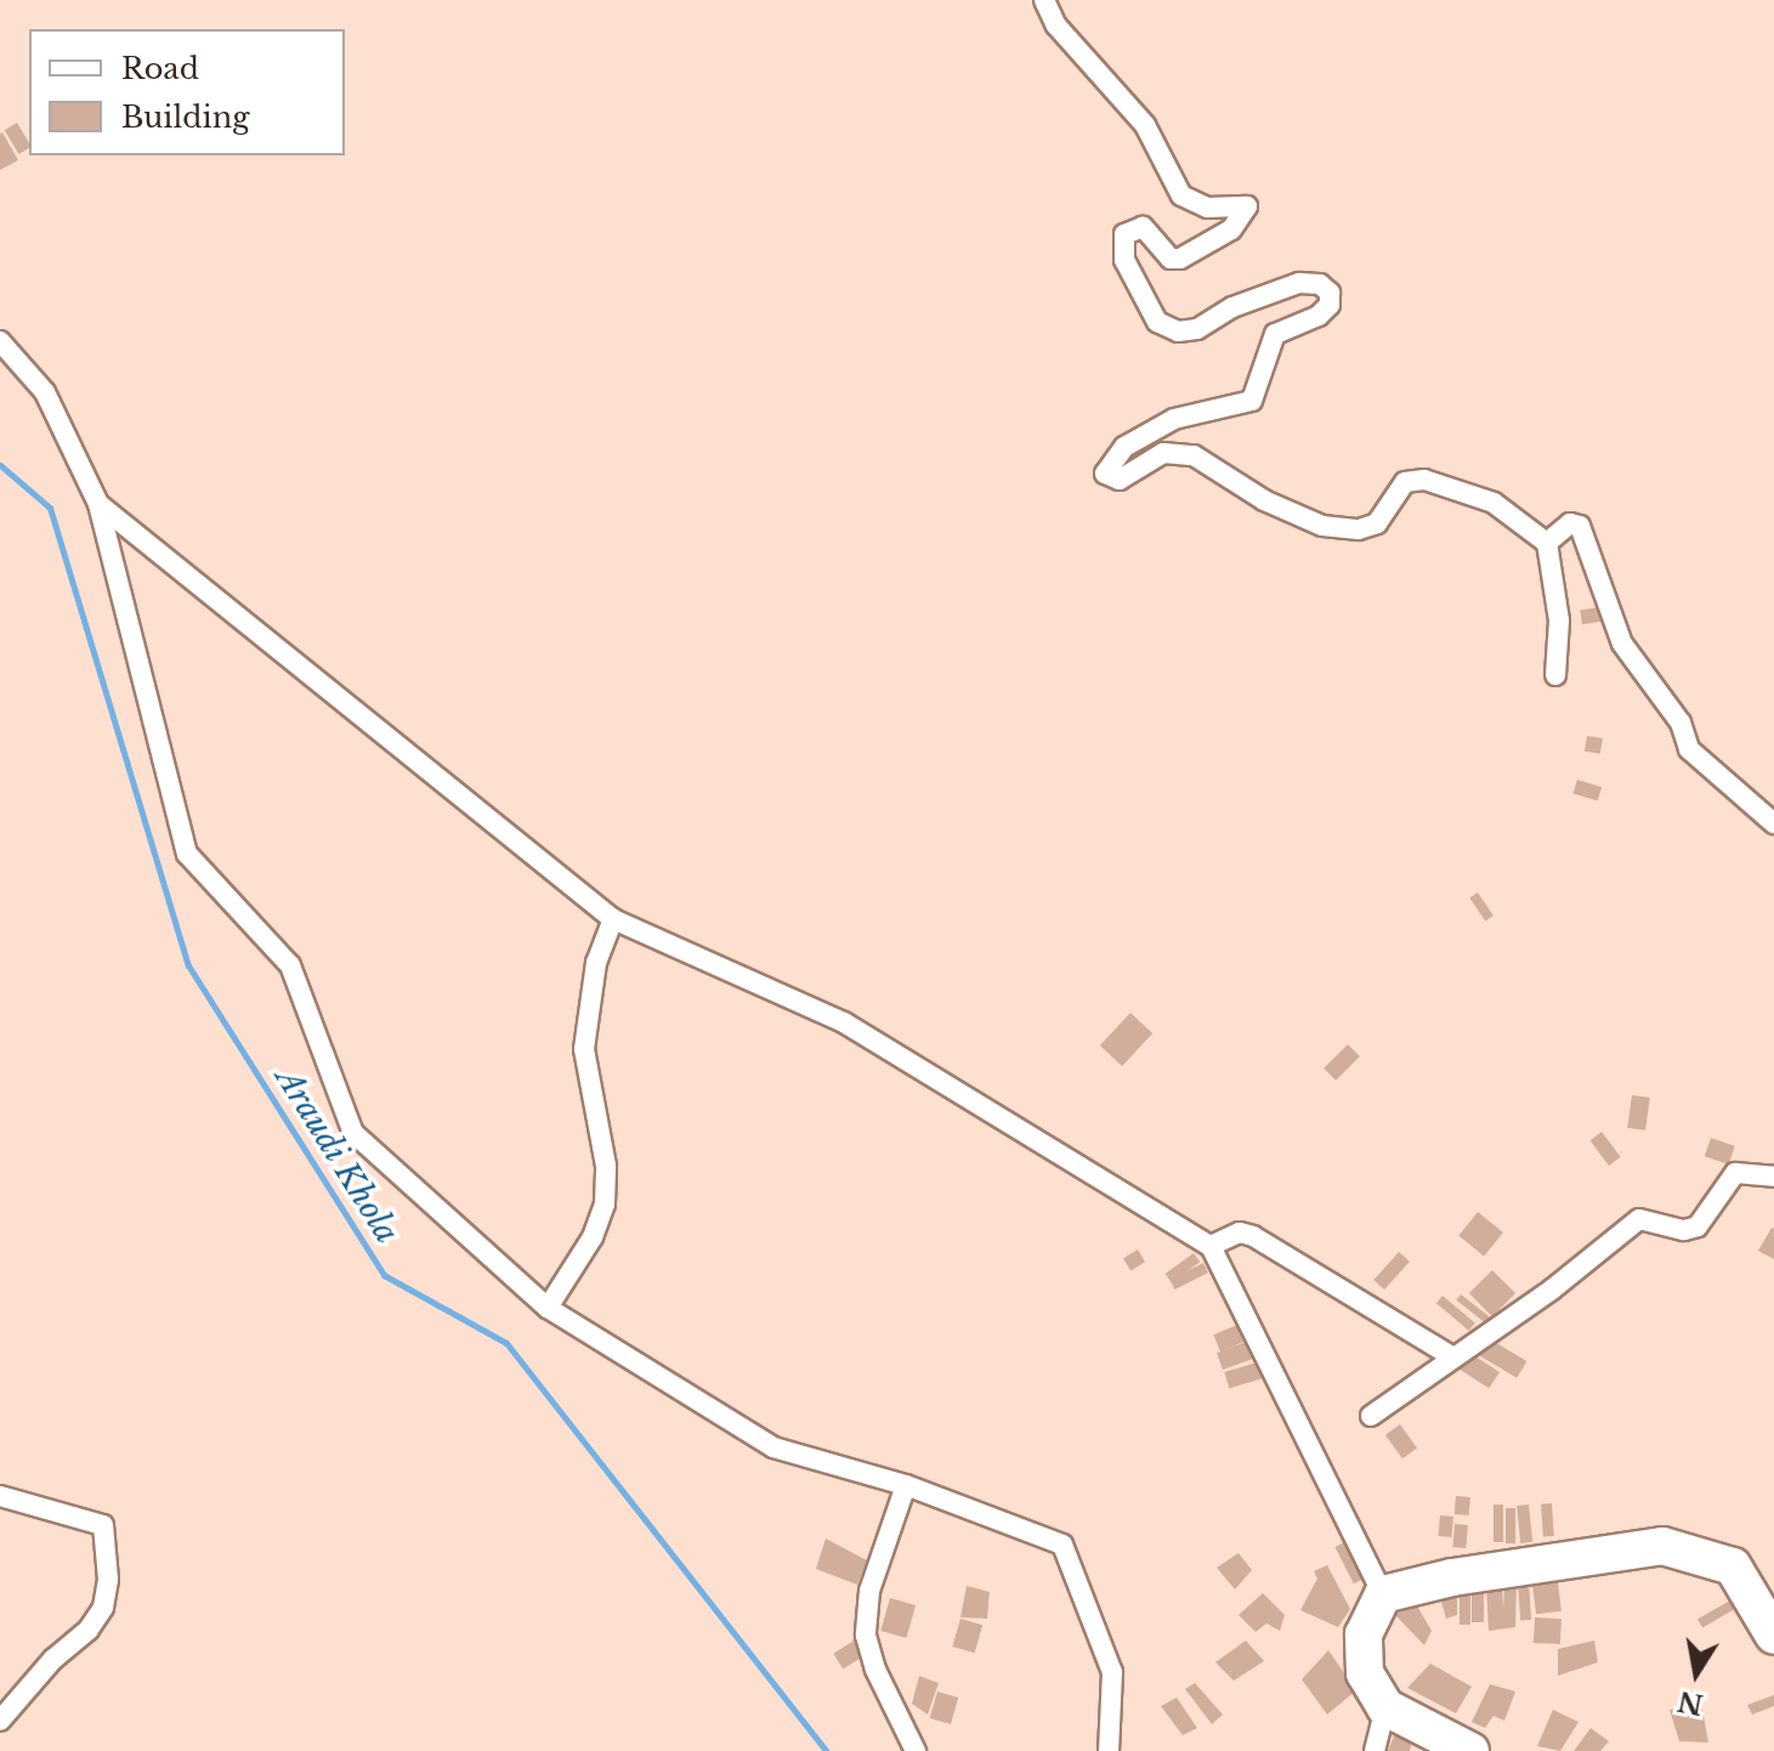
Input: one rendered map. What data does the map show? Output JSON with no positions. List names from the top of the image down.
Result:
{
  "water": ["Araudi Khola"],
  "legend": ["Road", "Building"],
  "north": "bottom"
}
